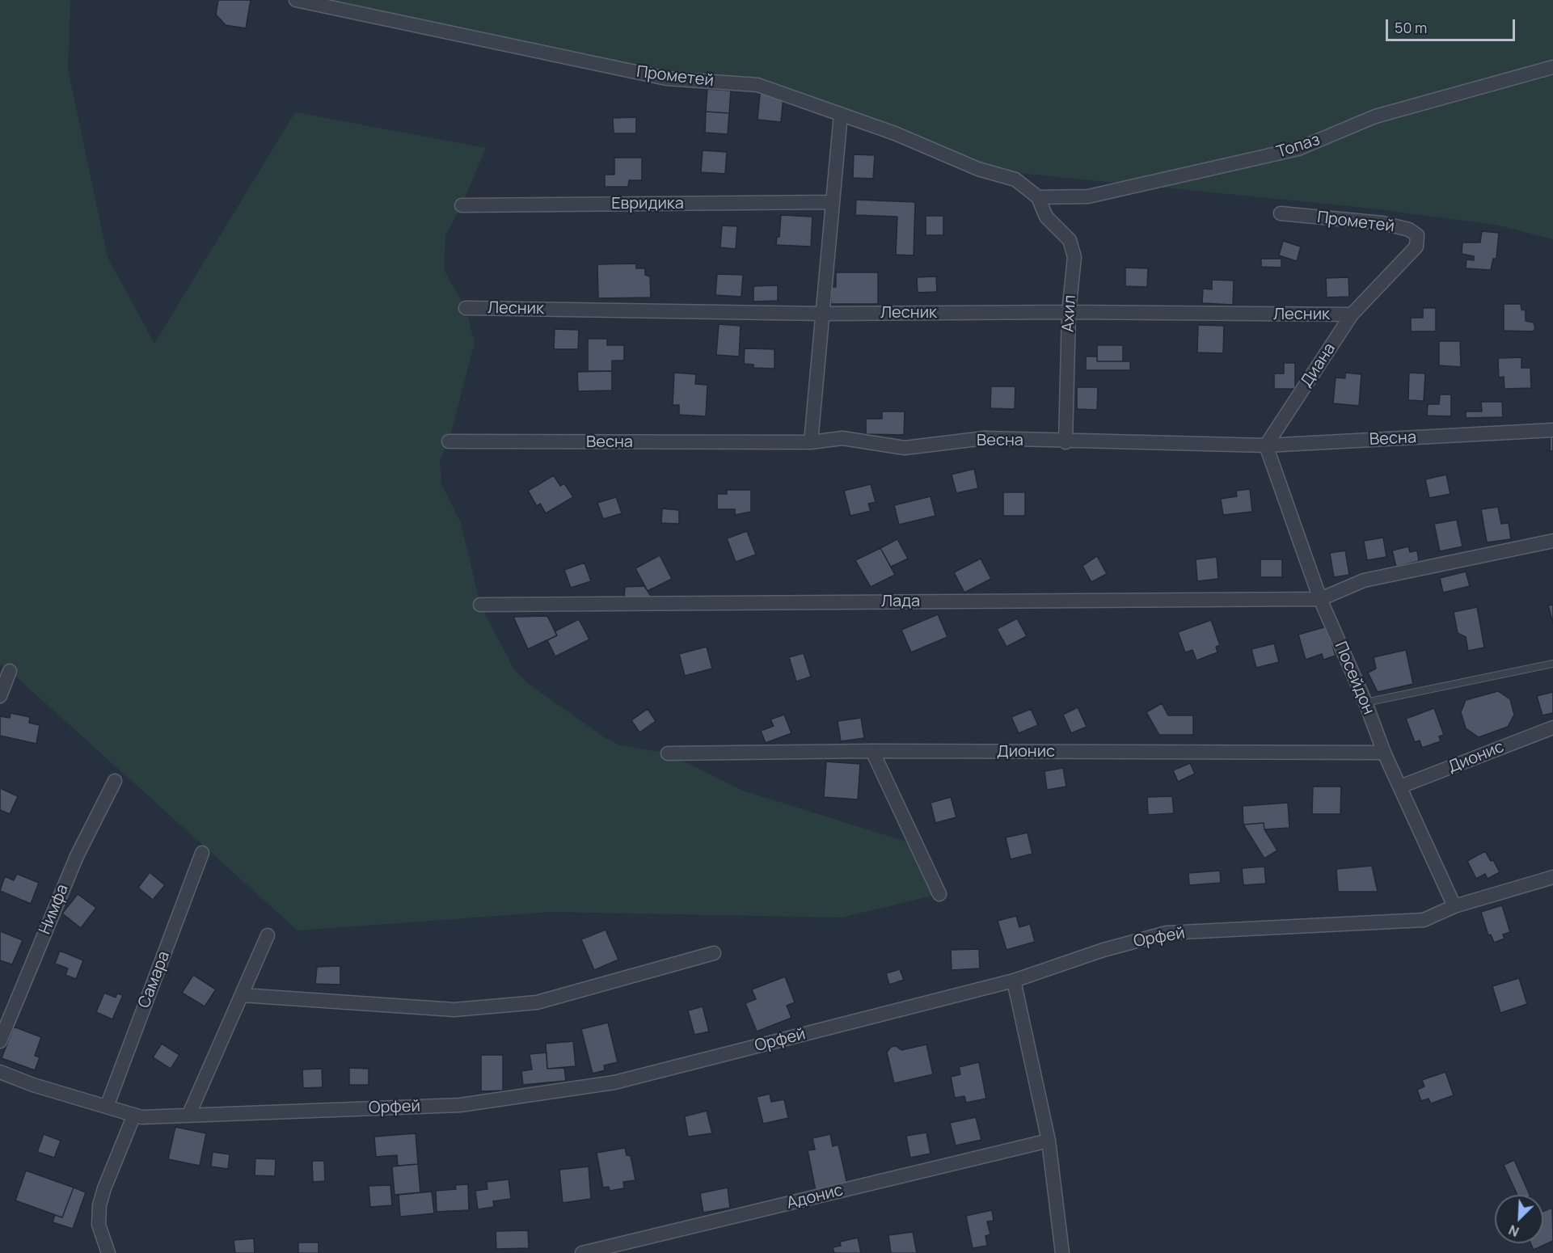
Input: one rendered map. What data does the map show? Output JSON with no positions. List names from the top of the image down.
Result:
{
  "streets": {
    "street": [
      "Прометей",
      "Топаз",
      "Евридика",
      "Лесник",
      "Ахил",
      "Диана",
      "Весна",
      "Лада",
      "Посейдон",
      "Дионис",
      "Нимфа",
      "Орфей",
      "Самара",
      "Адонис"
    ]
  },
  "crossings": [
    ["Прометей", "Топаз"],
    ["Прометей", "Ахил"],
    ["Прометей", "Диана"],
    ["Топаз", "Ахил"],
    ["Лесник", "Ахил"],
    ["Лесник", "Диана"],
    ["Ахил", "Весна"],
    ["Диана", "Весна"],
    ["Диана", "Посейдон"],
    ["Весна", "Посейдон"],
    ["Лада", "Посейдон"],
    ["Посейдон", "Дионис"],
    ["Посейдон", "Орфей"],
    ["Орфей", "Самара"]
  ],
  "scale_bar": "50 m",
  "north": "bottom left"
}
